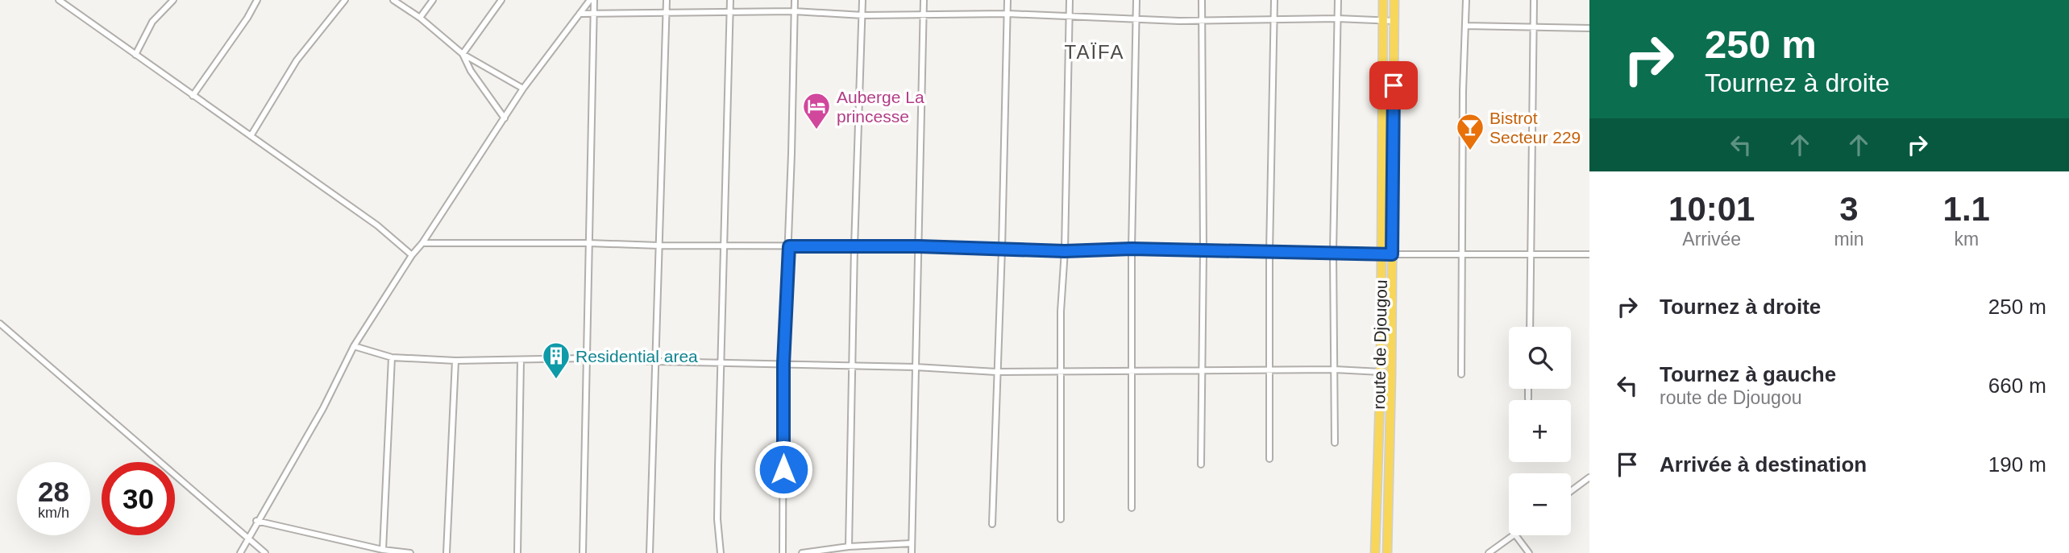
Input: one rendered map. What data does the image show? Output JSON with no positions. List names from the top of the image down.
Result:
{
  "streets": {
    "highway": ["route de Djougou"]
  },
  "districts": ["TAÏFA"],
  "places": {
    "hotel": ["Auberge La princesse"],
    "bar": ["Bistrot Secteur 229"],
    "building": ["Residential area"]
  },
  "page": {
    "turn": ["250 m", "Tournez à droite"],
    "eta": [
      "10:01",
      "Arrivée",
      "3",
      "min",
      "1.1",
      "km"
    ],
    "list": [
      {
        "name": "Tournez à droite",
        "value": "250 m"
      },
      {
        "name": "Tournez à gauche",
        "note": "route de Djougou",
        "value": "660 m"
      },
      {
        "name": "Arrivée à destination",
        "value": "190 m"
      }
    ],
    "map_buttons": ["+", "−"],
    "speed": "28 km/h",
    "limit": "30"
  }
}
